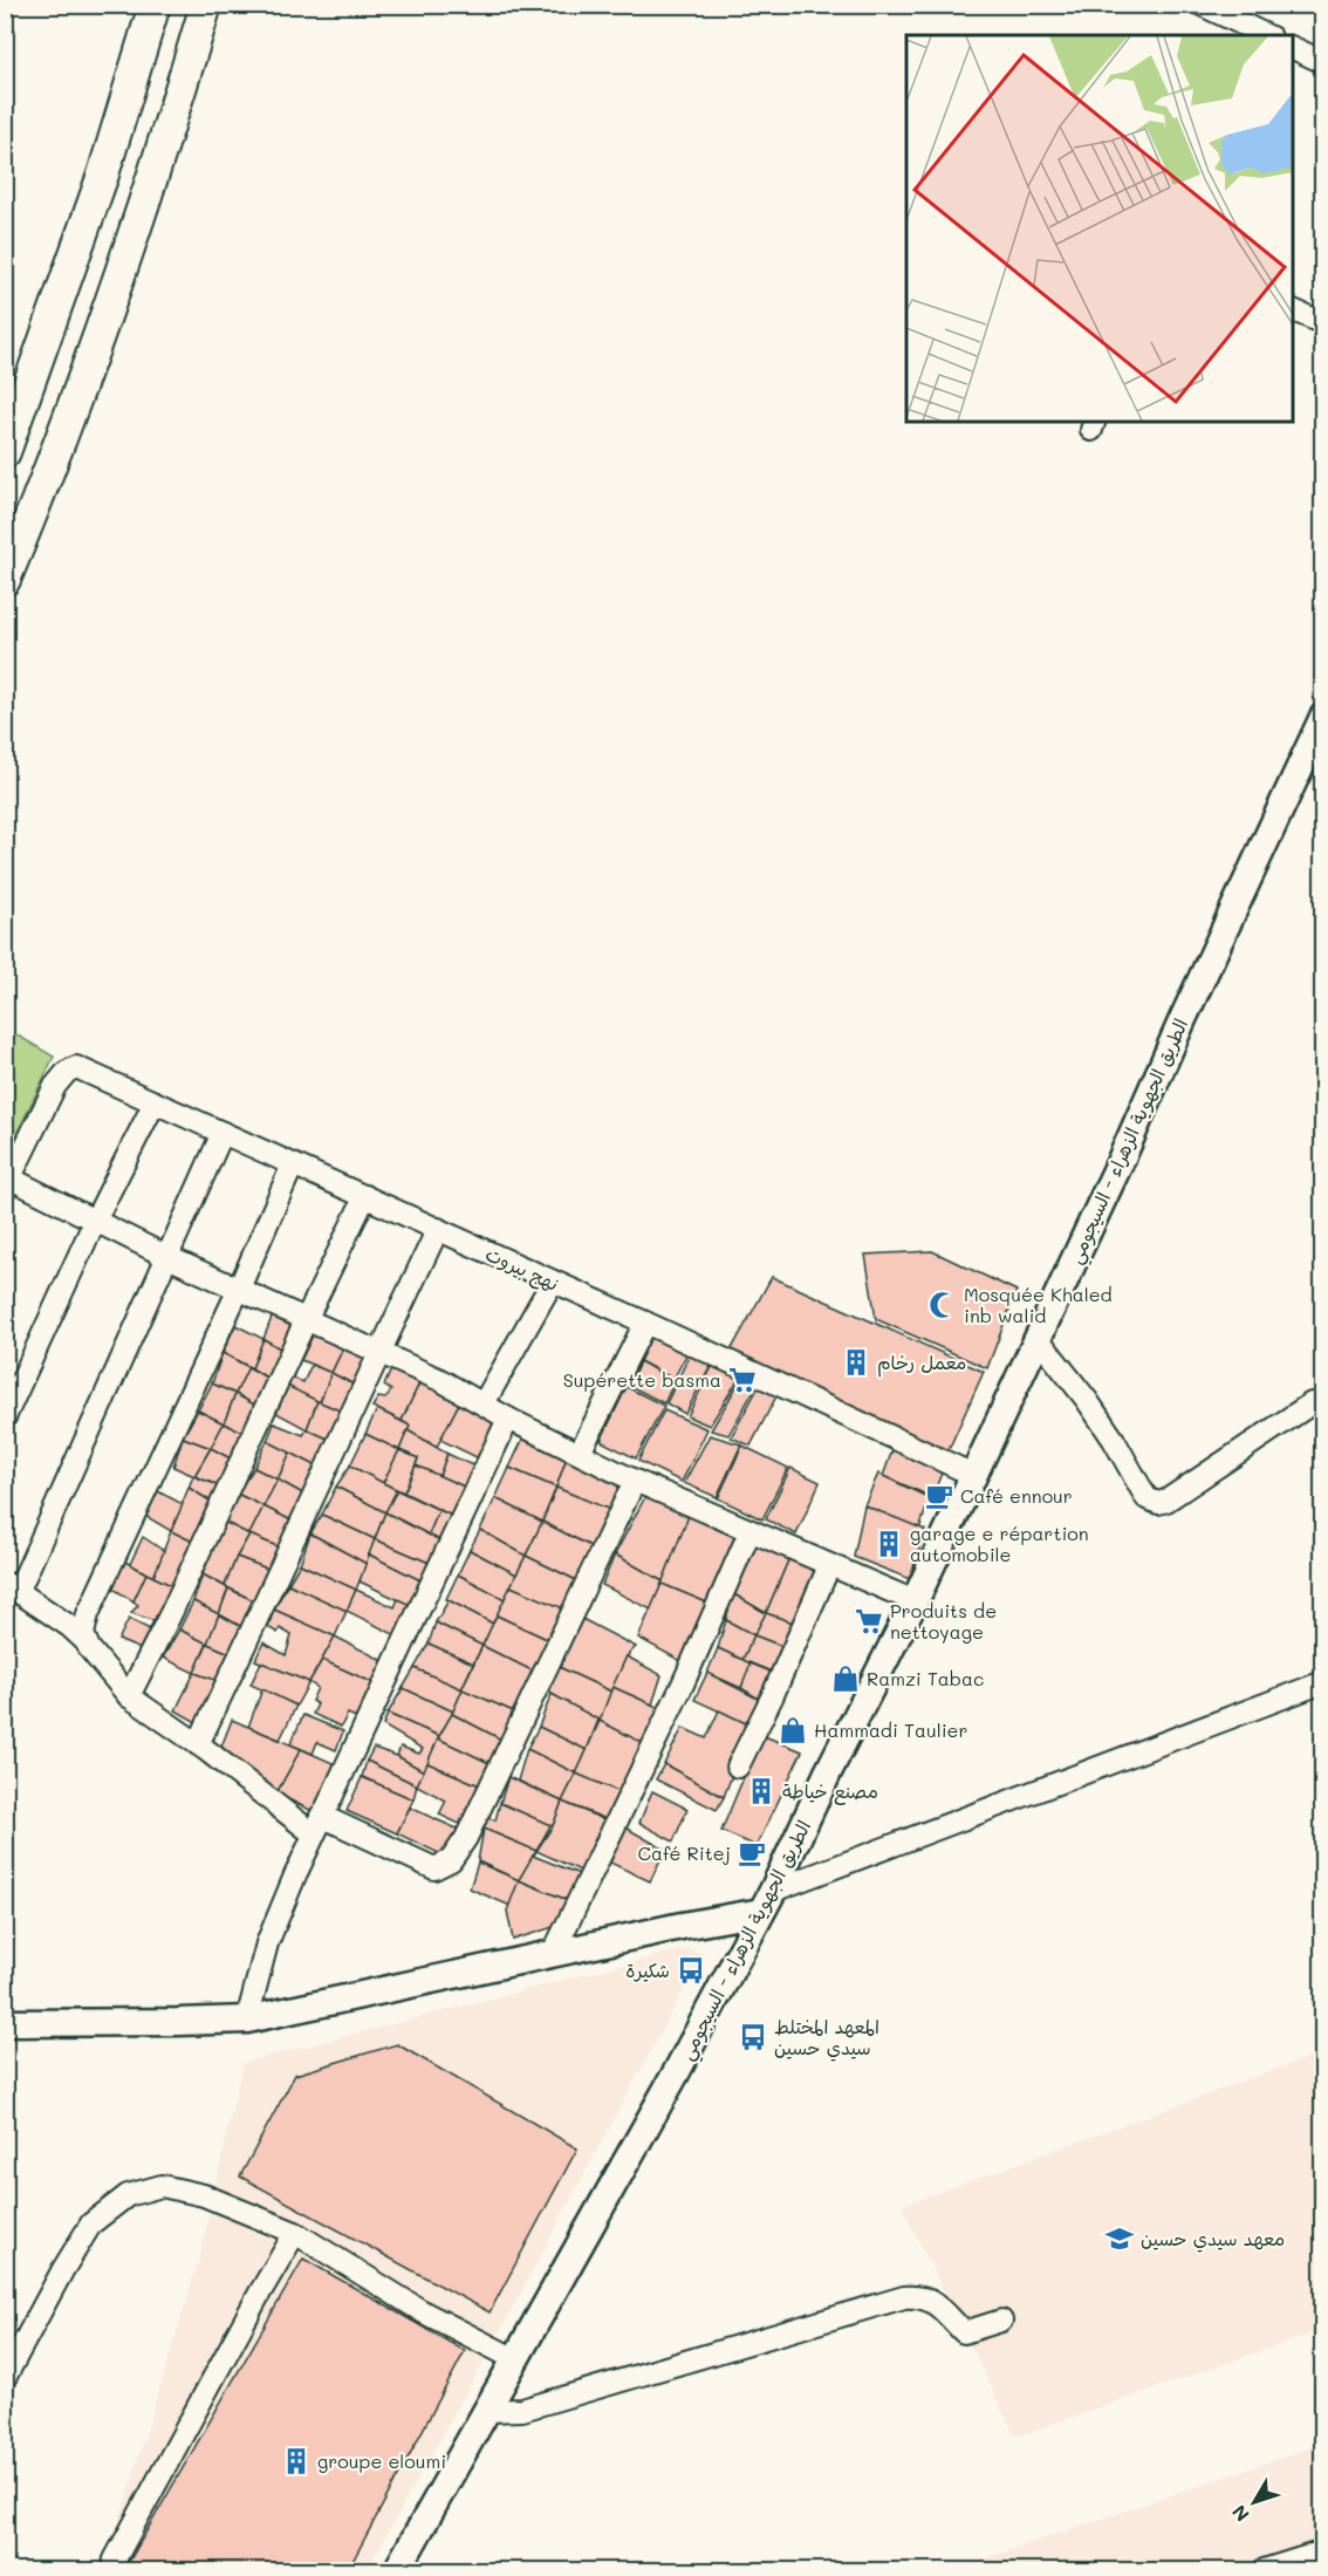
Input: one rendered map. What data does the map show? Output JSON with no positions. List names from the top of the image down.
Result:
{
  "streets": {
    "main road": ["الطريق الجهوية الزهراء - السيجومي"],
    "street": ["نهج بيروت"]
  },
  "crossings": [
    ["الطريق الجهوية الزهراء - السيجومي", "نهج بيروت"]
  ],
  "places": {
    "mosque": ["Mosquée Khaled inb walid"],
    "building": [
      "معمل رخام",
      "garage e répartion automobile",
      "مصنع خياطة",
      "groupe eloumi"
    ],
    "supermarket": ["Supérette basma", "Produits de nettoyage"],
    "cafe": ["Café ennour", "Café Ritej"],
    "shop": ["Ramzi Tabac", "Hammadi Taulier"],
    "bus stop": ["شكيرة", "المعهد المختلط سيدي حسين"],
    "school or university": ["معهد سيدي حسين"]
  },
  "north": "bottom left"
}
